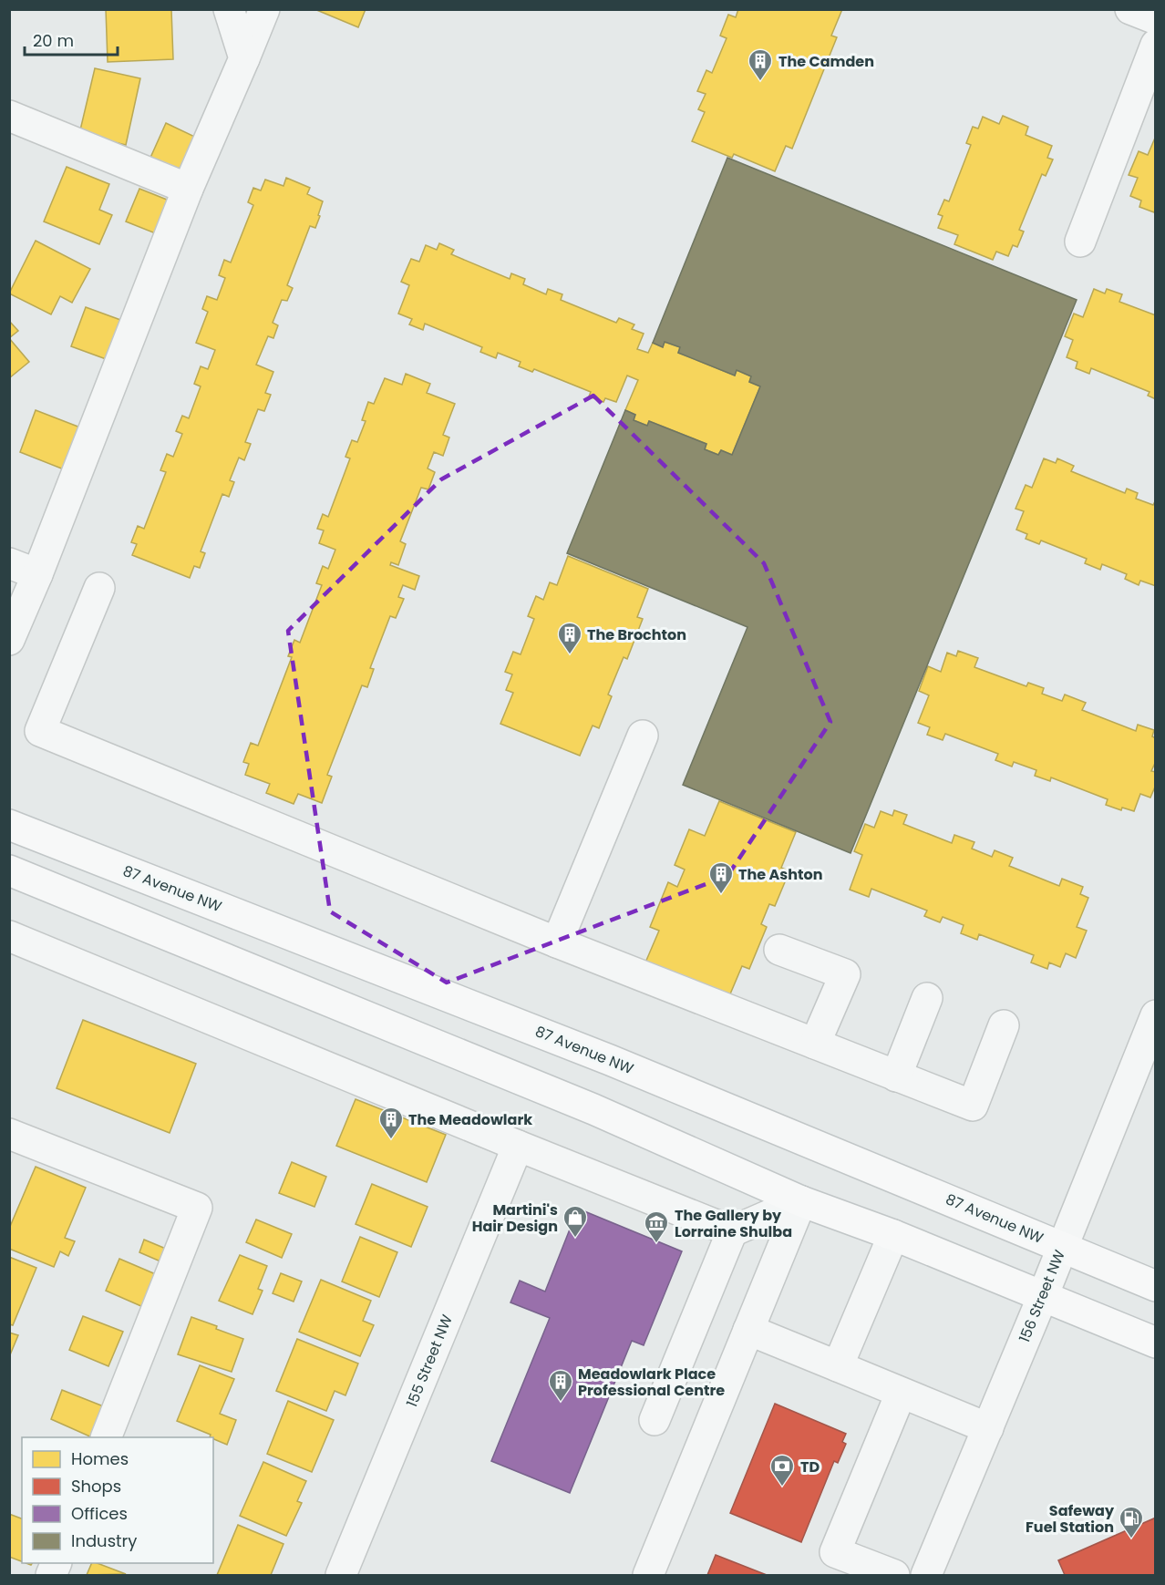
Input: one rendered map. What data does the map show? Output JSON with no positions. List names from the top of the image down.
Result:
{
  "streets": {
    "main road": ["87 Avenue NW"],
    "street": ["156 Street NW", "155 Street NW"]
  },
  "crossings": [
    ["87 Avenue NW", "156 Street NW"]
  ],
  "places": {
    "building": [
      "The Camden",
      "The Brochton",
      "The Ashton",
      "The Meadowlark",
      "Meadowlark Place Professional Centre"
    ],
    "shop": ["Martini's Hair Design"],
    "museum": ["The Gallery by Lorraine Shulba"],
    "bank": ["TD"],
    "fuel station": ["Safeway Fuel Station"]
  },
  "legend": [
    "Homes",
    "Shops",
    "Offices",
    "Industry"
  ],
  "scale_bar": "20 m"
}
